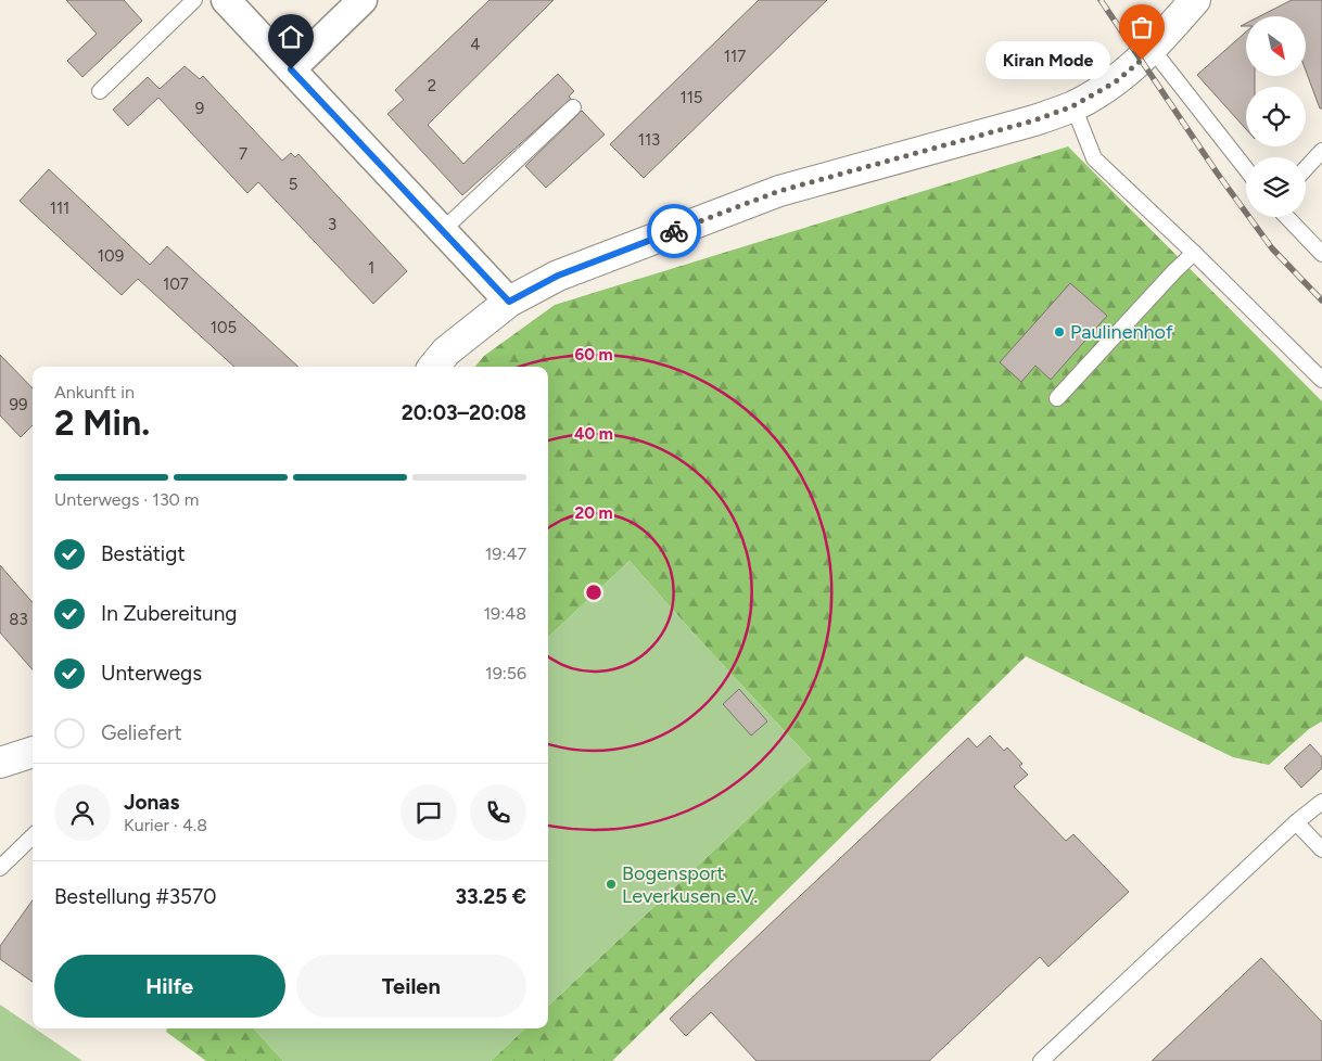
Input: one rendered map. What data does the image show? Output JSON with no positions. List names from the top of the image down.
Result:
{
  "places": ["Kiran Mode", "Paulinenhof", "Bogensport Leverkusen e.V."],
  "house_numbers": [
    "4",
    "117",
    "2",
    "115",
    "9",
    "113",
    "7",
    "5",
    "111",
    "3",
    "109",
    "1",
    "107",
    "105",
    "99",
    "83"
  ],
  "north": "bottom right",
  "page": {
    "bubble": "Kiran Mode",
    "heading": ["2 Min.", "Ankunft in", "20:03–20:08"],
    "panel": [
      "Jonas",
      "Kurier · 4.8",
      "Bestellung #3570",
      "33.25 €"
    ],
    "bar": "Unterwegs · 130 m",
    "list": [
      ["Bestätigt", "19:47"],
      ["In Zubereitung", "19:48"],
      ["Unterwegs", "19:56"],
      "Geliefert"
    ],
    "buttons": ["Hilfe", "Teilen"]
  },
  "rings": ["60 m", "40 m", "20 m"]
}
